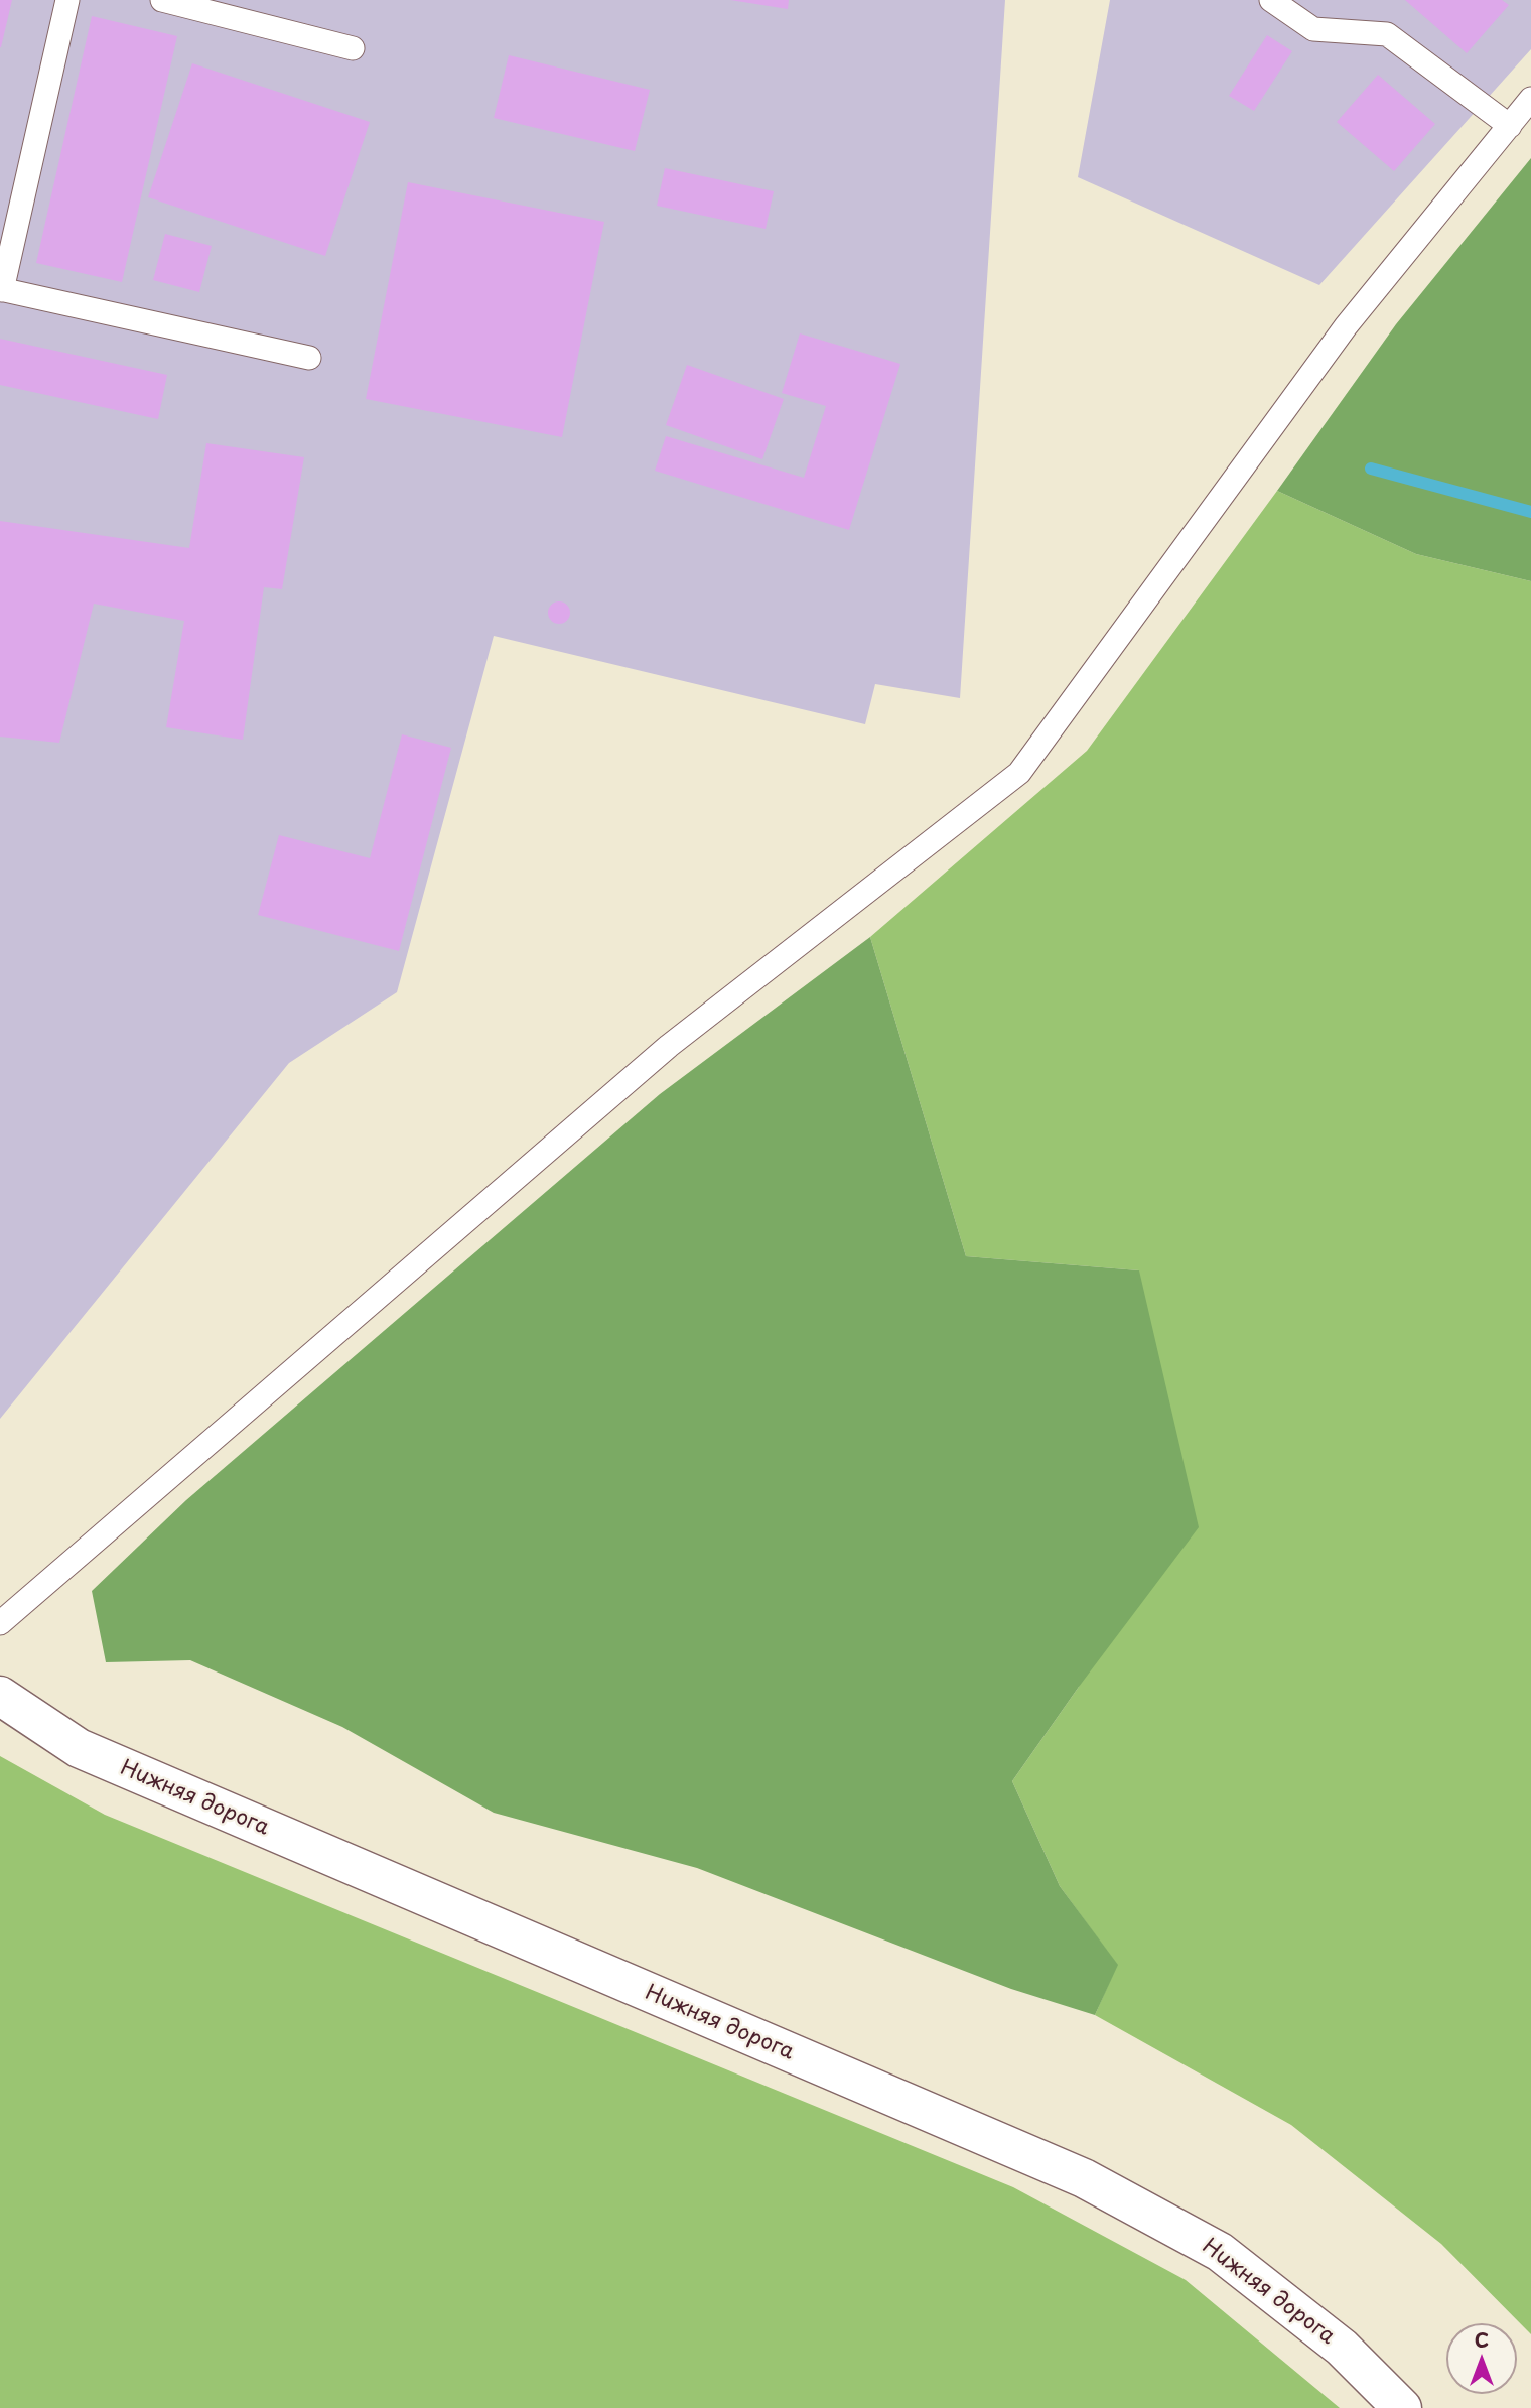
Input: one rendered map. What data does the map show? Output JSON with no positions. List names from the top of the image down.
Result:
{
  "streets": {
    "street": ["Нижняя дорога"]
  },
  "north": "top"
}
